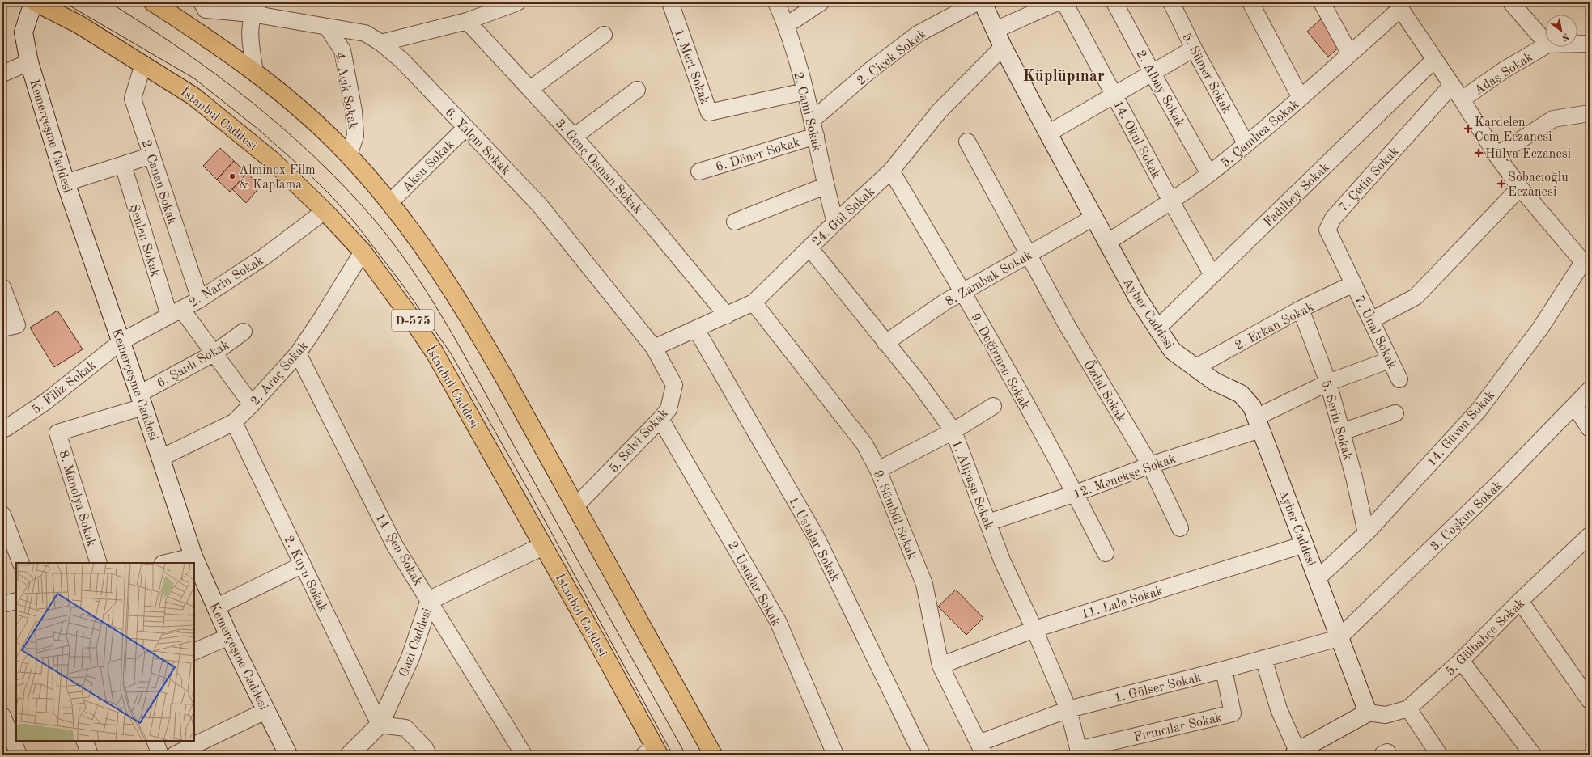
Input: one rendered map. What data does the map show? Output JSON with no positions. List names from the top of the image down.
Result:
{
  "streets": {
    "highway": ["İstanbul Caddesi", "D-575"],
    "main road": ["Kemerçeşme Caddesi", "Ayber Caddesi", "Gazi Caddesi"],
    "street": [
      "2. Çiçek Sokak",
      "1. Mert Sokak",
      "5. Sümer Sokak",
      "Adaş Sokak",
      "2. Albay Sokak",
      "4. Açık Sokak",
      "2. Cami Sokak",
      "5. Çamlıca Sokak",
      "14. Okul Sokak",
      "6. Yalçın Sokak",
      "6. Döner Sokak",
      "Aksu Sokak",
      "3. Genç Osman Sokak",
      "7. Çetin Sokak",
      "2. Canan Sokak",
      "Fadılbey Sokak",
      "24. Gül Sokak",
      "Şenlen Sokak",
      "8. Zambak Sokak",
      "2. Narin Sokak",
      "2. Erkan Sokak",
      "7. Ünal Sokak",
      "9. Değirmen Sokak",
      "6. Şanlı Sokak",
      "2. Araç Sokak",
      "5. Filiz Sokak",
      "Özdal Sokak",
      "5. Serin Sokak",
      "14. Güven Sokak",
      "5. Selvi Sokak",
      "12. Menekşe Sokak",
      "1. Alipaşa Sokak",
      "8. Manolya Sokak",
      "9. Sümbül Sokak",
      "3. Coşkun Sokak",
      "1. Ustalar Sokak",
      "14. Şen Sokak",
      "2. Kuyu Sokak",
      "2. Ustalar Sokak",
      "11. Lale Sokak",
      "5. Gülbahçe Sokak",
      "1. Gülser Sokak",
      "Fırıncılar Sokak"
    ]
  },
  "crossings": [
    ["2. Çiçek Sokak", "2. Cami Sokak"],
    ["1. Mert Sokak", "2. Cami Sokak"],
    ["5. Sümer Sokak", "5. Çamlıca Sokak"],
    ["2. Albay Sokak", "5. Çamlıca Sokak"],
    ["4. Açık Sokak", "6. Yalçın Sokak"],
    ["2. Cami Sokak", "6. Döner Sokak"],
    ["2. Cami Sokak", "24. Gül Sokak"],
    ["İstanbul Caddesi", "2. Canan Sokak"],
    ["İstanbul Caddesi", "2. Narin Sokak"],
    ["İstanbul Caddesi", "2. Araç Sokak"],
    ["İstanbul Caddesi", "Gazi Caddesi"],
    ["5. Çamlıca Sokak", "14. Okul Sokak"],
    ["5. Çamlıca Sokak", "Ayber Caddesi"],
    ["Kemerçeşme Caddesi", "2. Narin Sokak"],
    ["Kemerçeşme Caddesi", "6. Şanlı Sokak"],
    ["Kemerçeşme Caddesi", "2. Araç Sokak"],
    ["Kemerçeşme Caddesi", "5. Filiz Sokak"],
    ["14. Okul Sokak", "Fadılbey Sokak"],
    ["6. Yalçın Sokak", "Aksu Sokak"],
    ["6. Yalçın Sokak", "24. Gül Sokak"],
    ["6. Yalçın Sokak", "5. Selvi Sokak"],
    ["3. Genç Osman Sokak", "24. Gül Sokak"],
    ["7. Çetin Sokak", "2. Erkan Sokak"],
    ["7. Çetin Sokak", "7. Ünal Sokak"],
    ["2. Canan Sokak", "2. Narin Sokak"],
    ["Fadılbey Sokak", "Ayber Caddesi"],
    ["24. Gül Sokak", "Ayber Caddesi"],
    ["24. Gül Sokak", "9. Değirmen Sokak"],
    ["24. Gül Sokak", "5. Selvi Sokak"],
    ["24. Gül Sokak", "1. Alipaşa Sokak"],
    ["24. Gül Sokak", "9. Sümbül Sokak"],
    ["24. Gül Sokak", "1. Ustalar Sokak"],
    ["Şenlen Sokak", "2. Narin Sokak"],
    ["Şenlen Sokak", "6. Şanlı Sokak"],
    ["Şenlen Sokak", "2. Araç Sokak"],
    ["8. Zambak Sokak", "Ayber Caddesi"],
    ["8. Zambak Sokak", "9. Değirmen Sokak"],
    ["8. Zambak Sokak", "Özdal Sokak"],
    ["8. Zambak Sokak", "1. Alipaşa Sokak"],
    ["2. Narin Sokak", "5. Filiz Sokak"],
    ["Ayber Caddesi", "2. Erkan Sokak"],
    ["Ayber Caddesi", "14. Güven Sokak"],
    ["Ayber Caddesi", "12. Menekşe Sokak"],
    ["Ayber Caddesi", "3. Coşkun Sokak"],
    ["Ayber Caddesi", "11. Lale Sokak"],
    ["Ayber Caddesi", "5. Gülbahçe Sokak"],
    ["Ayber Caddesi", "1. Gülser Sokak"],
    ["2. Erkan Sokak", "7. Ünal Sokak"],
    ["2. Erkan Sokak", "5. Serin Sokak"],
    ["7. Ünal Sokak", "12. Menekşe Sokak"],
    ["9. Değirmen Sokak", "12. Menekşe Sokak"],
    ["6. Şanlı Sokak", "8. Manolya Sokak"],
    ["2. Araç Sokak", "14. Şen Sokak"],
    ["2. Araç Sokak", "2. Kuyu Sokak"],
    ["Özdal Sokak", "12. Menekşe Sokak"],
    ["5. Serin Sokak", "14. Güven Sokak"],
    ["5. Serin Sokak", "12. Menekşe Sokak"],
    ["5. Selvi Sokak", "2. Ustalar Sokak"],
    ["12. Menekşe Sokak", "1. Alipaşa Sokak"],
    ["1. Alipaşa Sokak", "11. Lale Sokak"],
    ["1. Alipaşa Sokak", "1. Gülser Sokak"],
    ["1. Alipaşa Sokak", "Fırıncılar Sokak"],
    ["9. Sümbül Sokak", "11. Lale Sokak"],
    ["9. Sümbül Sokak", "1. Gülser Sokak"],
    ["3. Coşkun Sokak", "1. Gülser Sokak"],
    ["14. Şen Sokak", "Gazi Caddesi"],
    ["2. Kuyu Sokak", "Gazi Caddesi"],
    ["1. Gülser Sokak", "Fırıncılar Sokak"]
  ],
  "districts": ["Küplüpınar"],
  "places": {
    "health": ["Kardelen Cem Eczanesi", "Hülya Eczanesi", "Sobacıoğlu Eczanesi"],
    "other": ["Alminox Film & Kaplama"]
  },
  "north": "bottom right"
}
